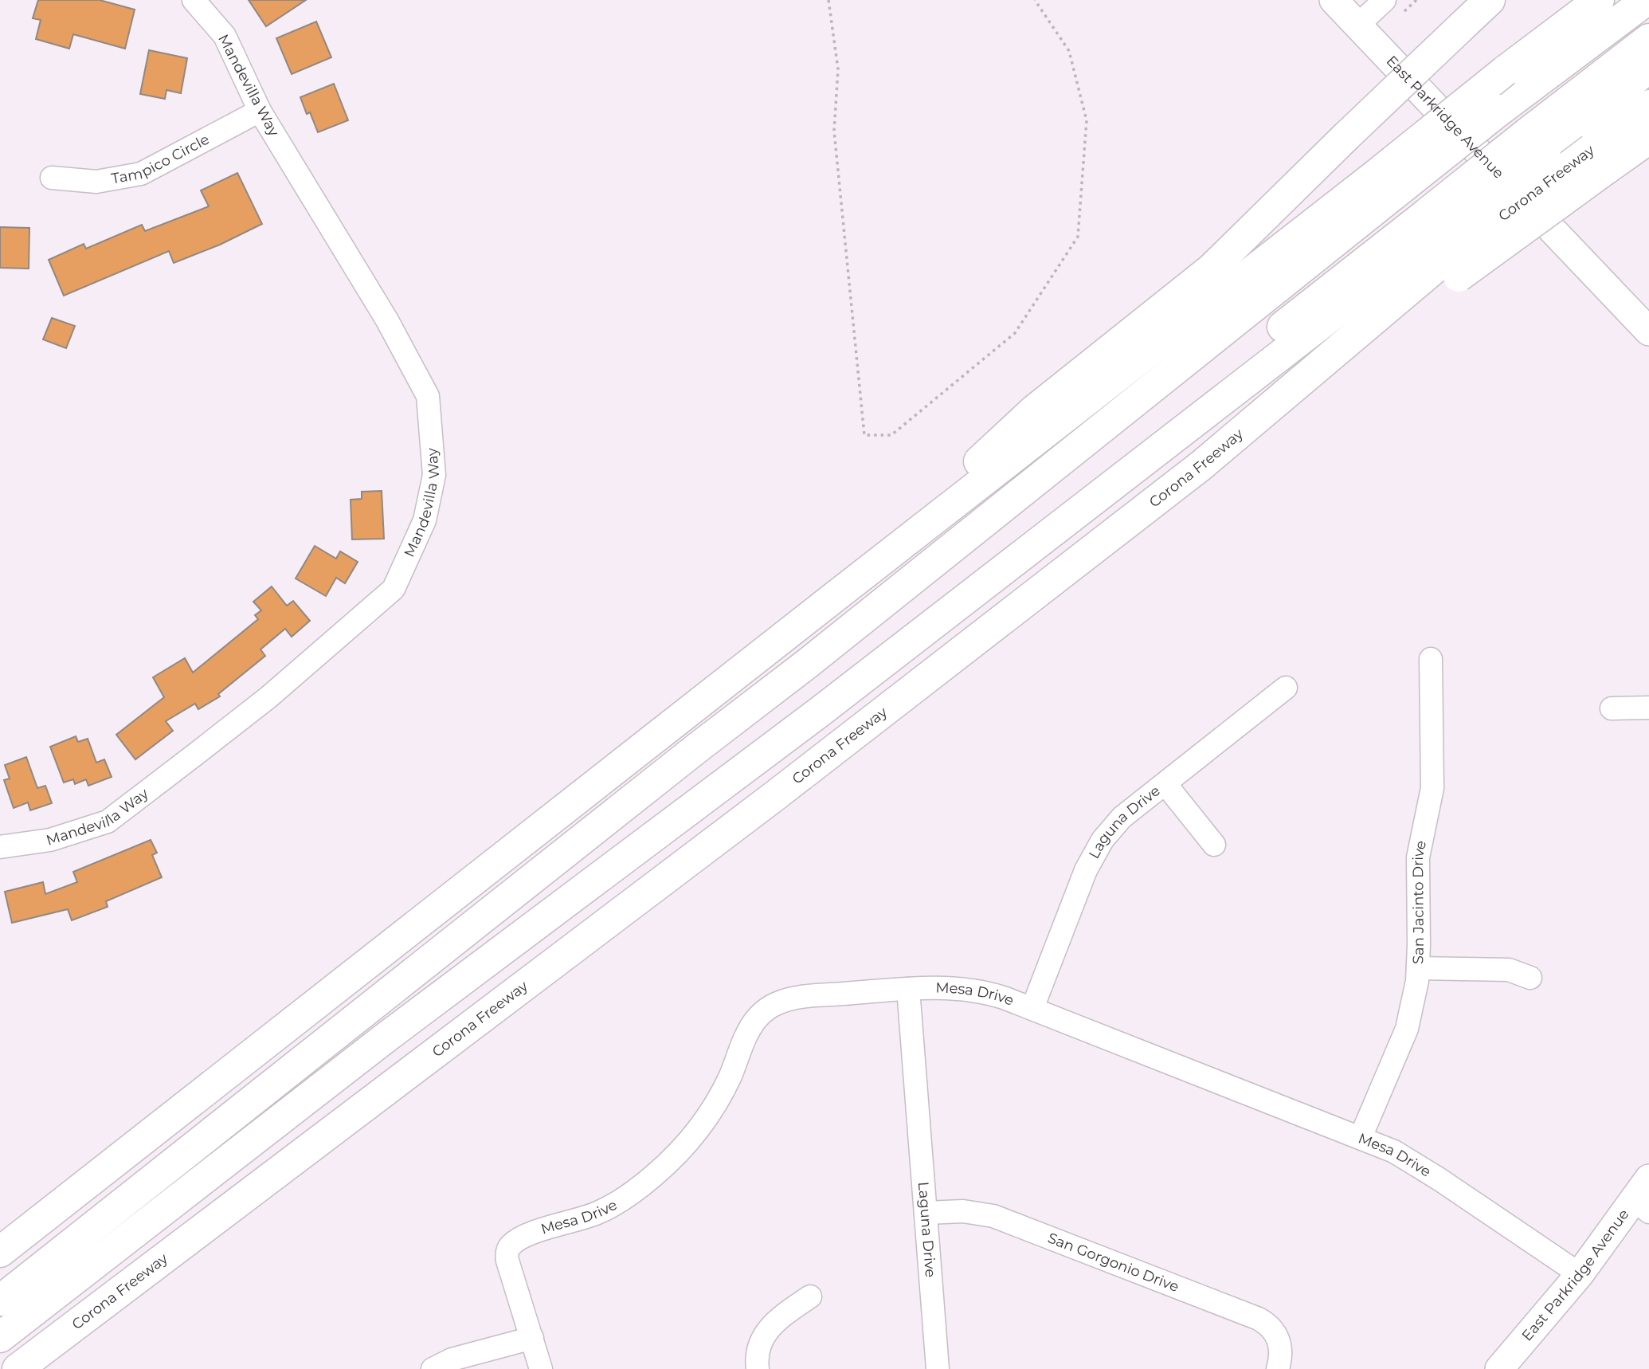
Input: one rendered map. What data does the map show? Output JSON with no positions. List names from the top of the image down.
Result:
{
  "streets": {
    "highway": ["Corona Freeway"],
    "main road": ["East Parkridge Avenue"],
    "street": [
      "Mandevilla Way",
      "Tampico Circle",
      "Laguna Drive",
      "San Jacinto Drive",
      "Mesa Drive",
      "San Gorgonio Drive"
    ]
  },
  "crossings": [
    ["Mandevilla Way", "Tampico Circle"],
    ["East Parkridge Avenue", "Mesa Drive"],
    ["Laguna Drive", "Mesa Drive"],
    ["Laguna Drive", "San Gorgonio Drive"],
    ["San Jacinto Drive", "Mesa Drive"]
  ]
}
